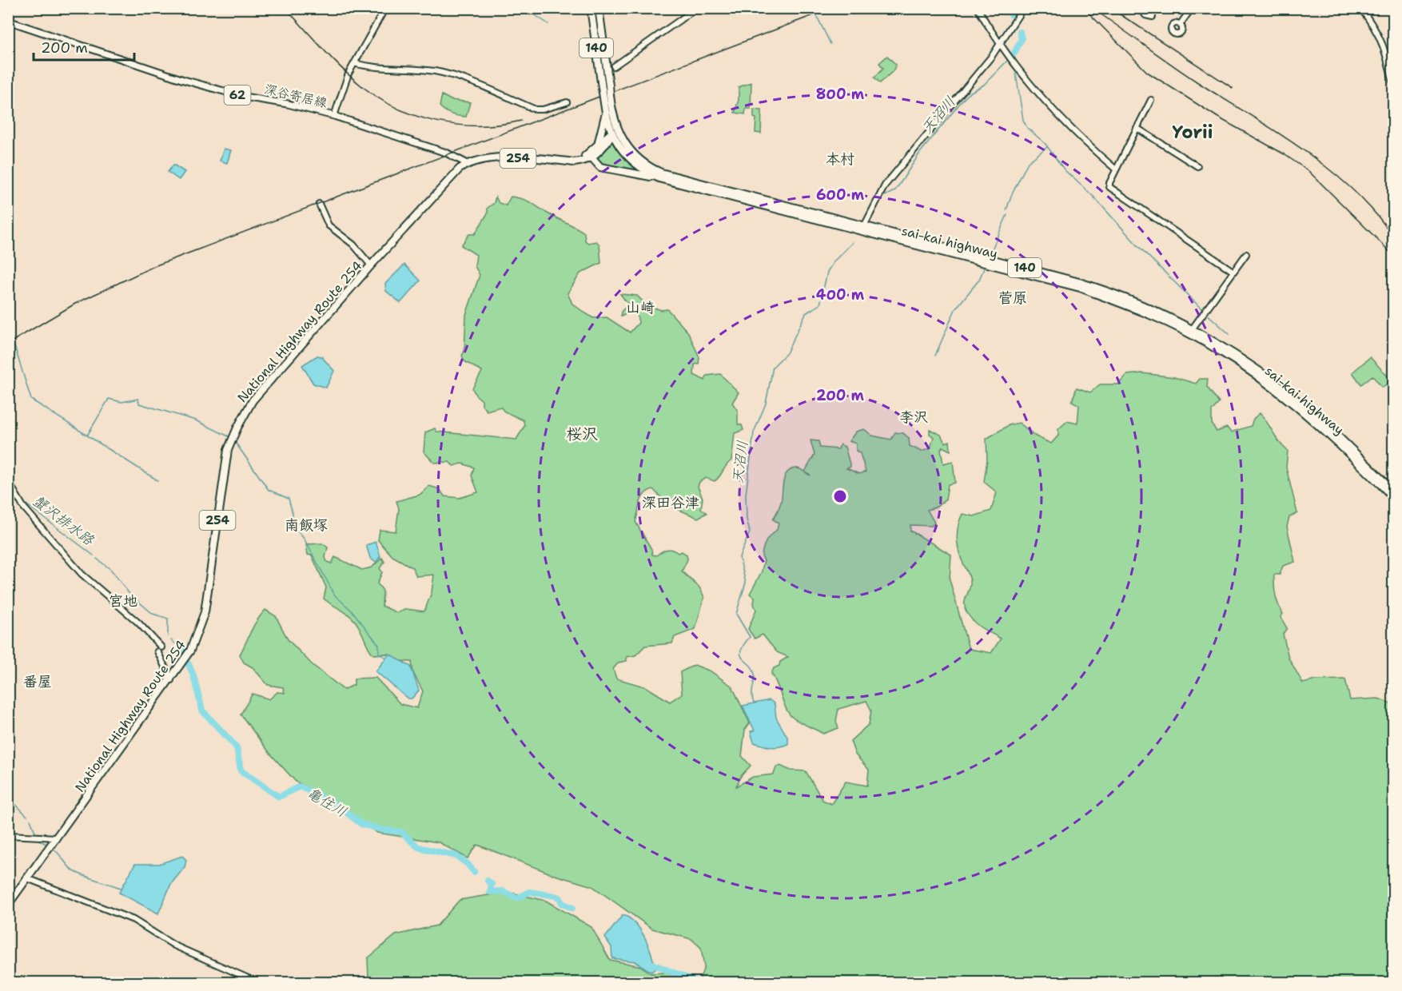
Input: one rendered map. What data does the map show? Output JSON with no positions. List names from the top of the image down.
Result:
{
  "streets": {
    "highway": [
      "140",
      "254",
      "sai-kai highway",
      "National Highway Route 254"
    ],
    "main road": ["62", "深谷寄居線"]
  },
  "crossings": [
    ["深谷寄居線", "National Highway Route 254"]
  ],
  "districts": [
    "Yorii",
    "本村",
    "菅原",
    "山崎",
    "李沢",
    "桜沢",
    "深田谷津",
    "南飯塚",
    "宮地",
    "番屋"
  ],
  "water": ["天沼川", "蟹沢排水路", "亀住川"],
  "scale_bar": "200 m",
  "rings": [
    "800 m",
    "600 m",
    "400 m",
    "200 m"
  ]
}
